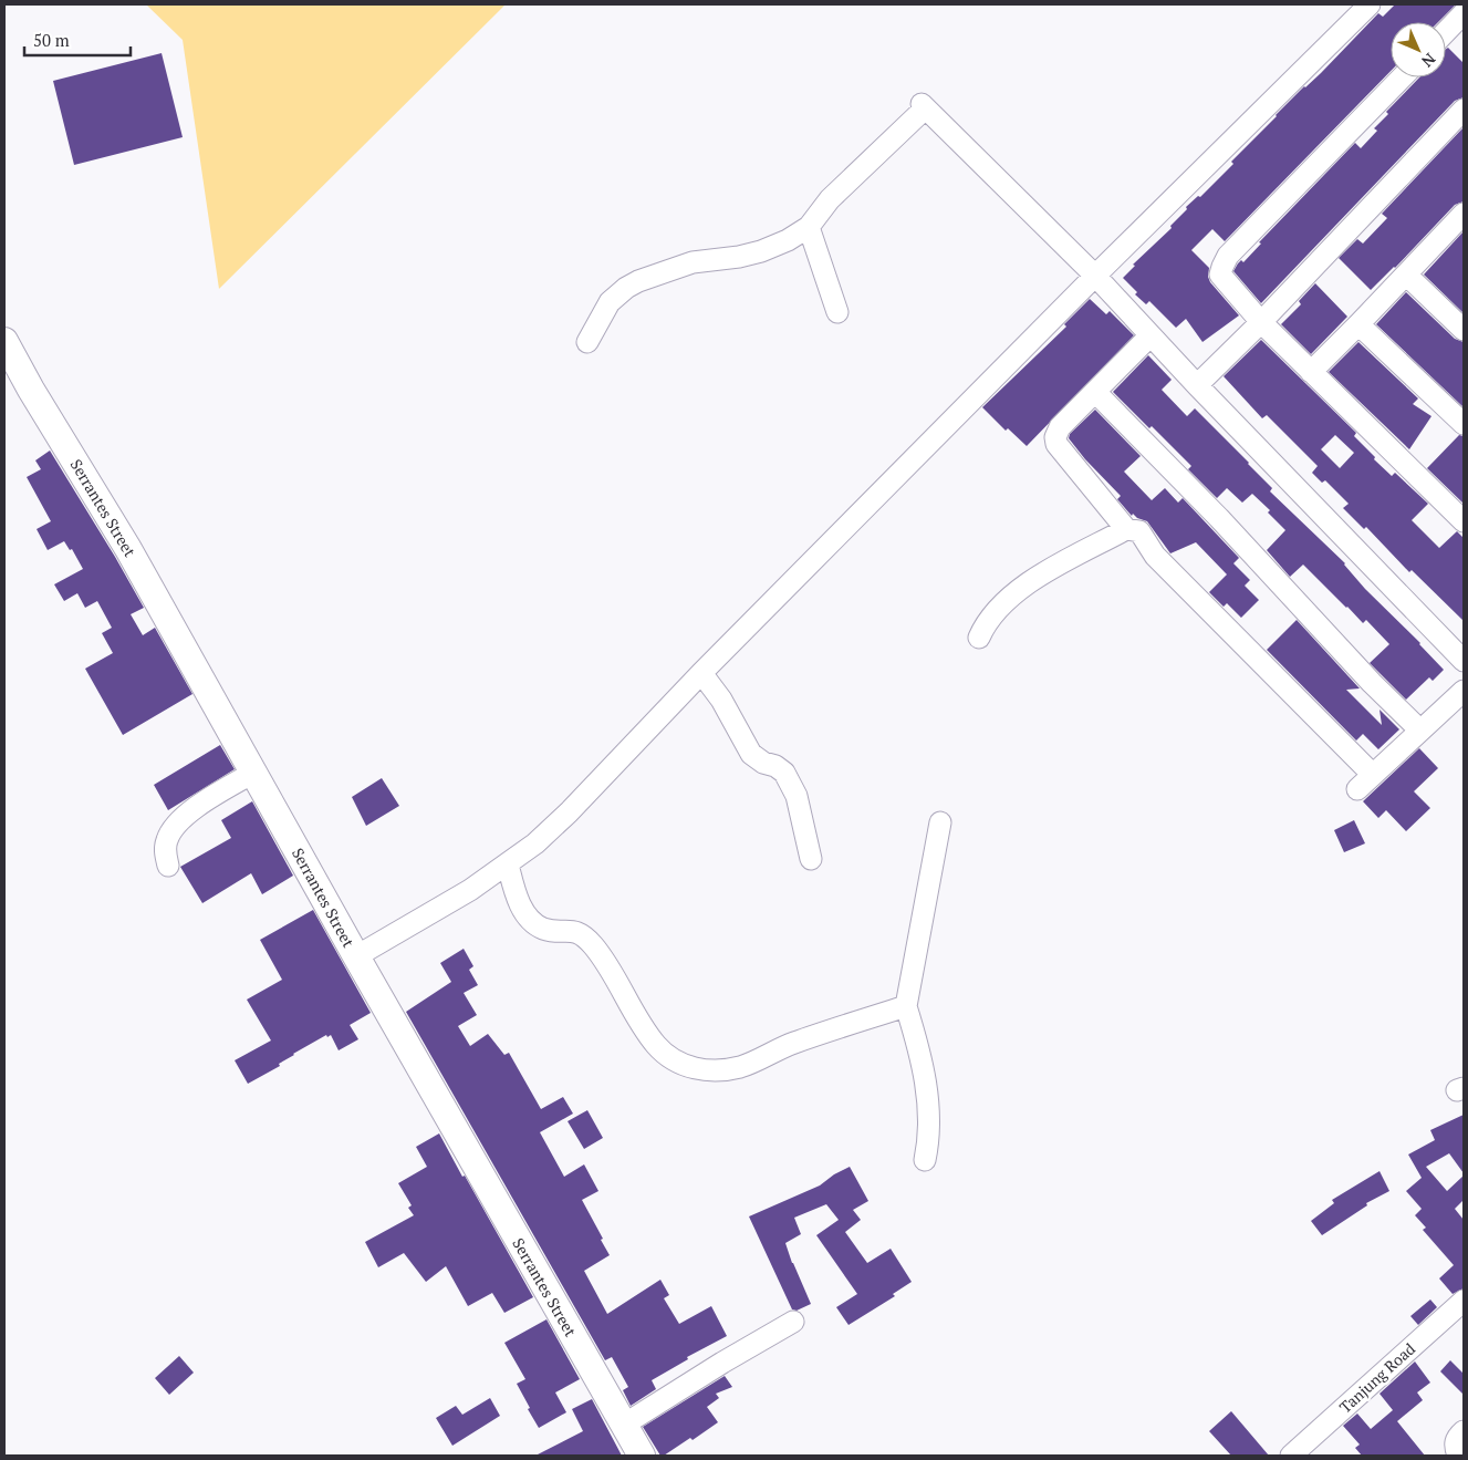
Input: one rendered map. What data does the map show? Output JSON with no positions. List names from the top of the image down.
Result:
{
  "streets": {
    "main road": ["Serrantes Street"],
    "street": ["Tanjung Road"]
  },
  "scale_bar": "50 m",
  "north": "bottom right"
}
